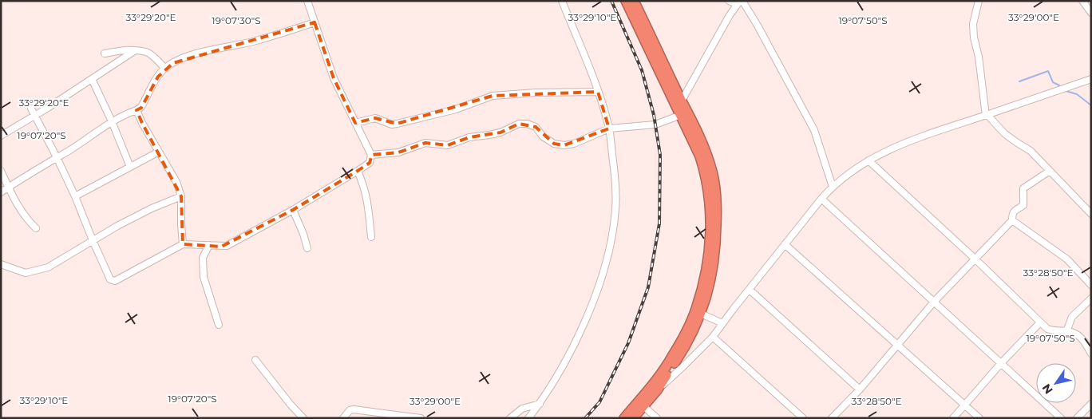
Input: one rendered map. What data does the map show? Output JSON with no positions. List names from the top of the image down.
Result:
{
  "north": "bottom left",
  "coordinates": [
    "33°29'20\"E",
    "33°29'10\"E",
    "33°29'00\"E",
    "19°07'30\"S",
    "19°07'50\"S",
    "19°07'20\"S",
    "33°28'50\"E"
  ]
}
